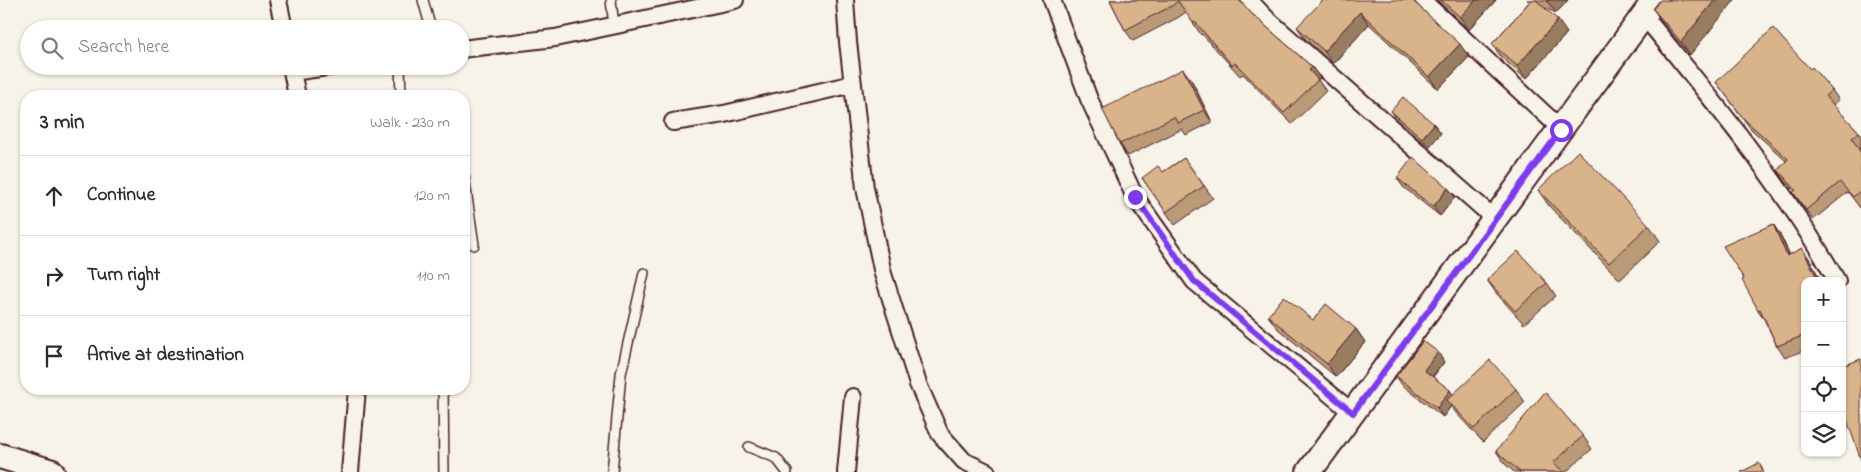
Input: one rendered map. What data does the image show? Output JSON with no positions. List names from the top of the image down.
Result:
{
  "page": {
    "search": "Search here",
    "heading": ["3 min", "Walk · 230 m"],
    "list": [
      ["Continue", "120 m"],
      ["Turn right", "110 m"],
      "Arrive at destination"
    ],
    "map_buttons": ["+", "−"]
  }
}
